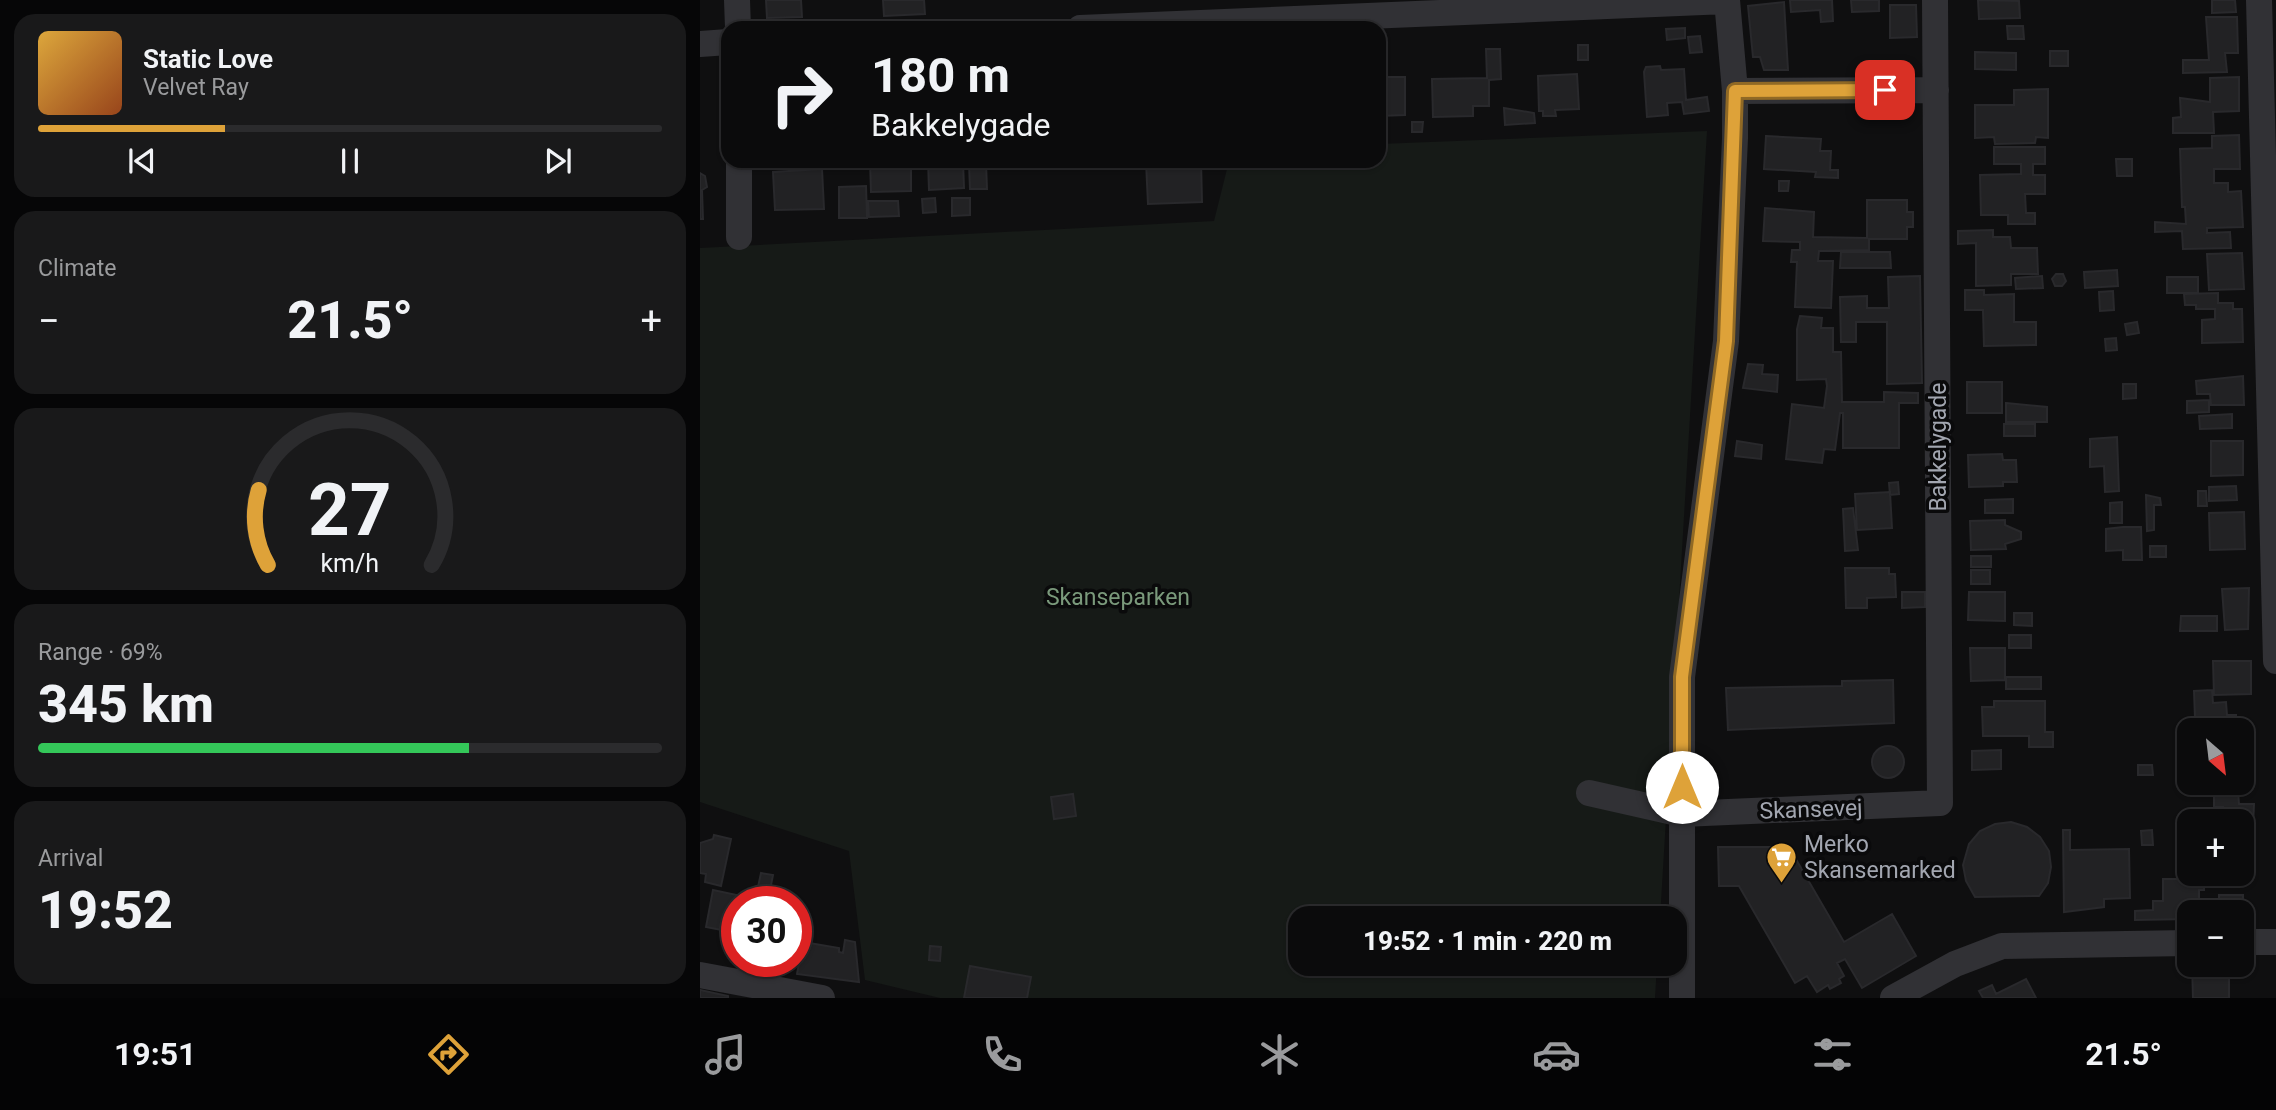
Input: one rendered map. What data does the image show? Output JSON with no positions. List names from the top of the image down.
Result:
{
  "streets": {
    "street": ["Bakkelygade", "Skansevej"]
  },
  "crossings": [
    ["Bakkelygade", "Skansevej"]
  ],
  "parks": ["Skanseparken"],
  "places": {
    "supermarket": ["Merko Skansemarked"]
  },
  "north": "bottom right",
  "page": {
    "turn": ["180 m", "Bakkelygade"],
    "song": ["Static Love", "Velvet Ray"],
    "tile": [
      "Climate",
      ["Range · 69%", "345 km"],
      ["Arrival", "19:52"]
    ],
    "heat": ["−", "21.5°", "+"],
    "map_buttons": ["+", "−"],
    "limit": "30",
    "trip": "19:52 · 1 min · 220 m",
    "tabs": ["19:51", "21.5°"],
    "gauge": ["27", "km/h"]
  }
}
